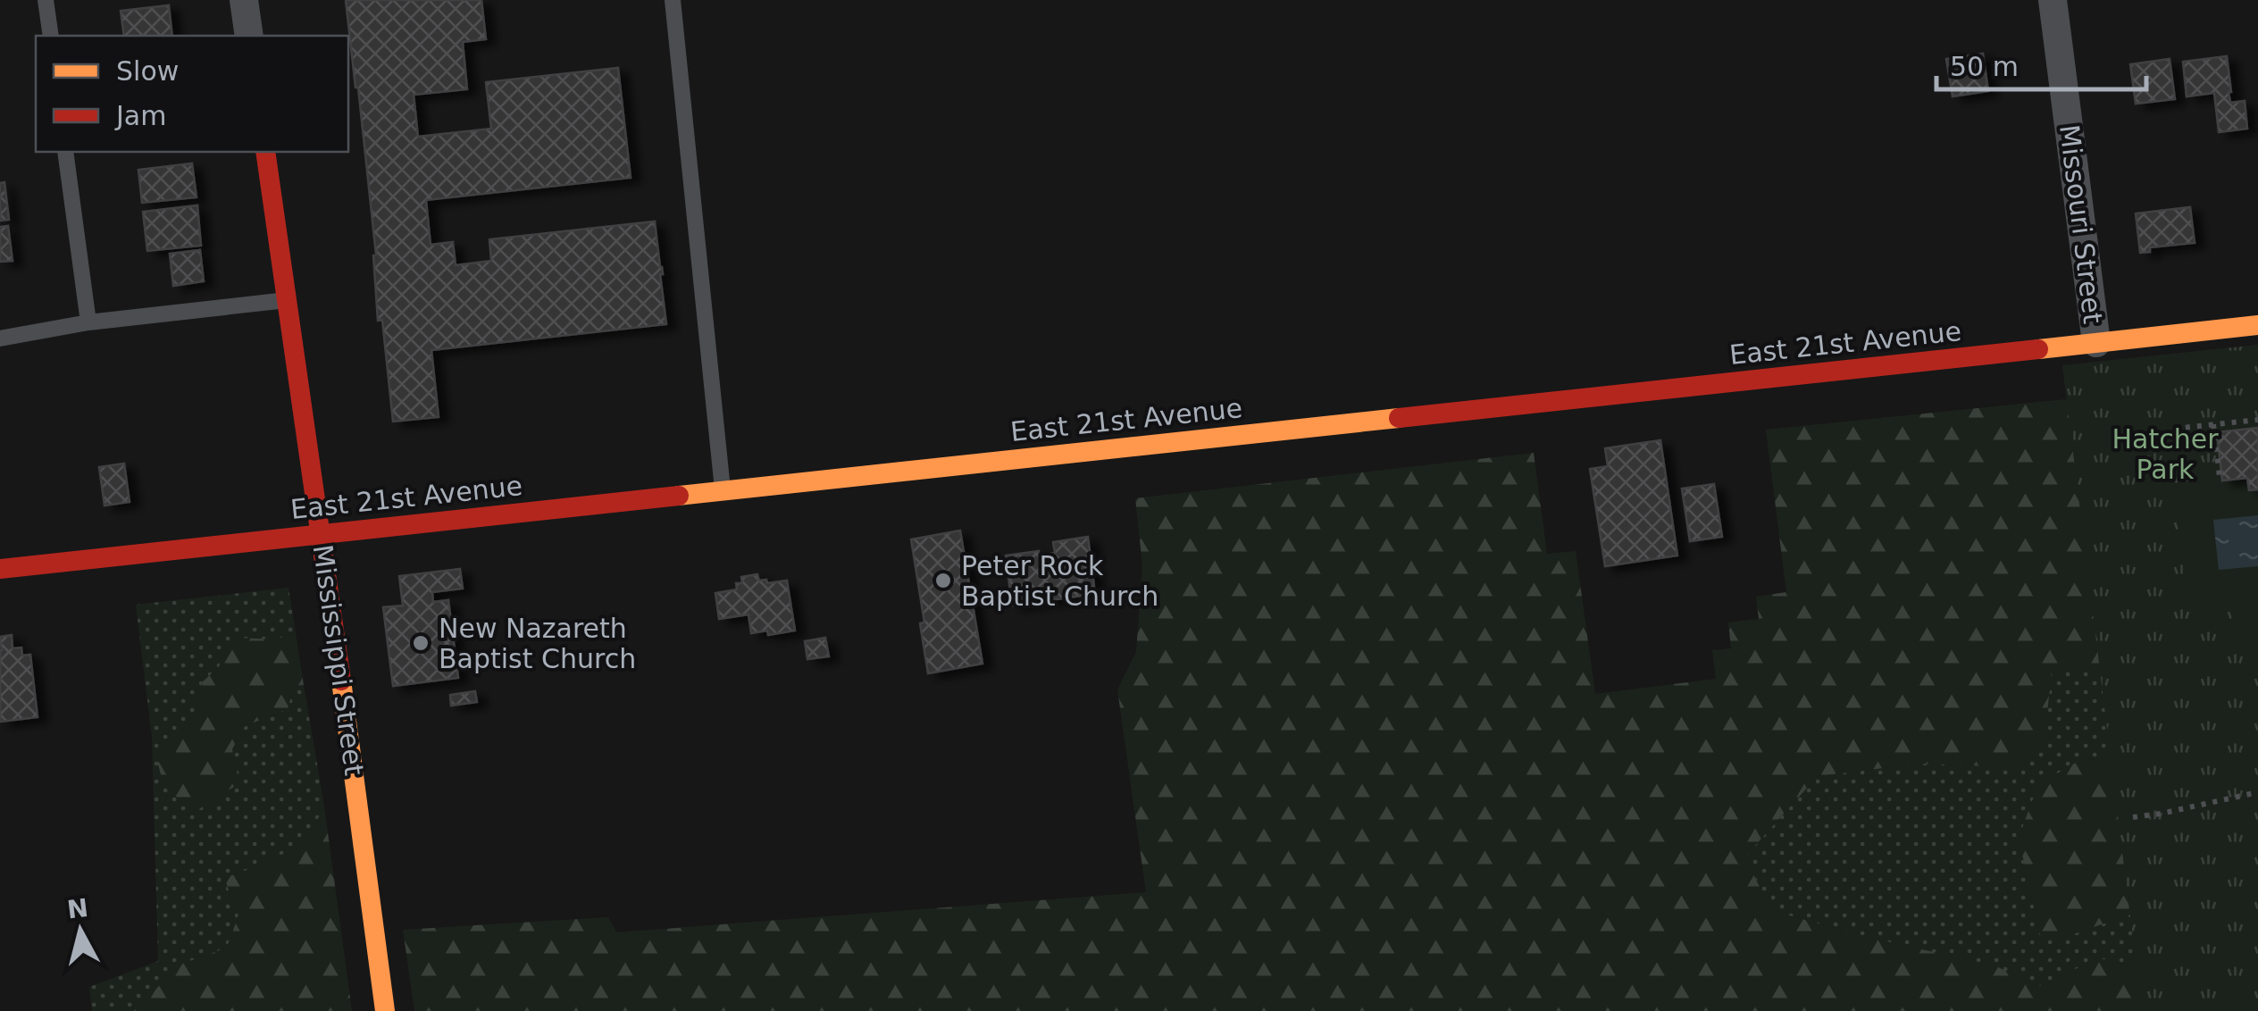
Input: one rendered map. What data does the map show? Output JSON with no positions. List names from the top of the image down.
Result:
{
  "streets": {
    "street": ["Missouri Street", "East 21st Avenue", "Mississippi Street"]
  },
  "crossings": [
    ["Missouri Street", "East 21st Avenue"],
    ["East 21st Avenue", "Mississippi Street"]
  ],
  "parks": ["Hatcher Park"],
  "places": ["Peter Rock Baptist Church", "New Nazareth Baptist Church"],
  "legend": ["Slow", "Jam"],
  "scale_bar": "50 m",
  "north": "top"
}
